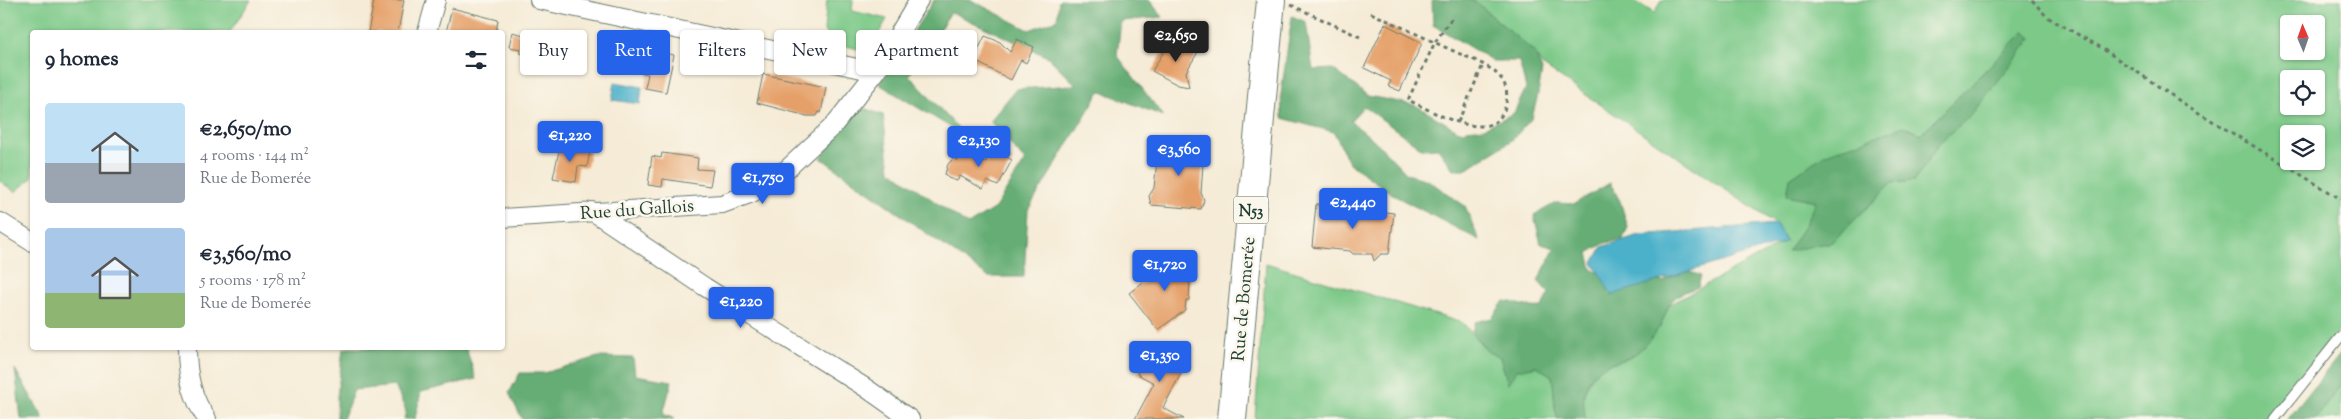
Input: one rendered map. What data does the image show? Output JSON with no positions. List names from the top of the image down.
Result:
{
  "streets": {
    "main road": ["N53", "Rue de Bomerée"],
    "street": ["Rue du Gallois"]
  },
  "north": "top",
  "page": {
    "price": [
      "€2,650",
      "€1,220",
      "€2,130",
      "€3,560",
      "€1,750",
      "€2,440",
      "€1,720",
      "€1,220",
      "€1,350"
    ],
    "chip": [
      "Buy",
      "Rent",
      "Filters",
      "New",
      "Apartment"
    ],
    "heading": "9 homes",
    "list": [
      {
        "name": "€2,650/mo",
        "note": "4 rooms · 144 m² · Rue de Bomerée"
      },
      {
        "name": "€3,560/mo",
        "note": "5 rooms · 178 m² · Rue de Bomerée"
      }
    ]
  }
}
